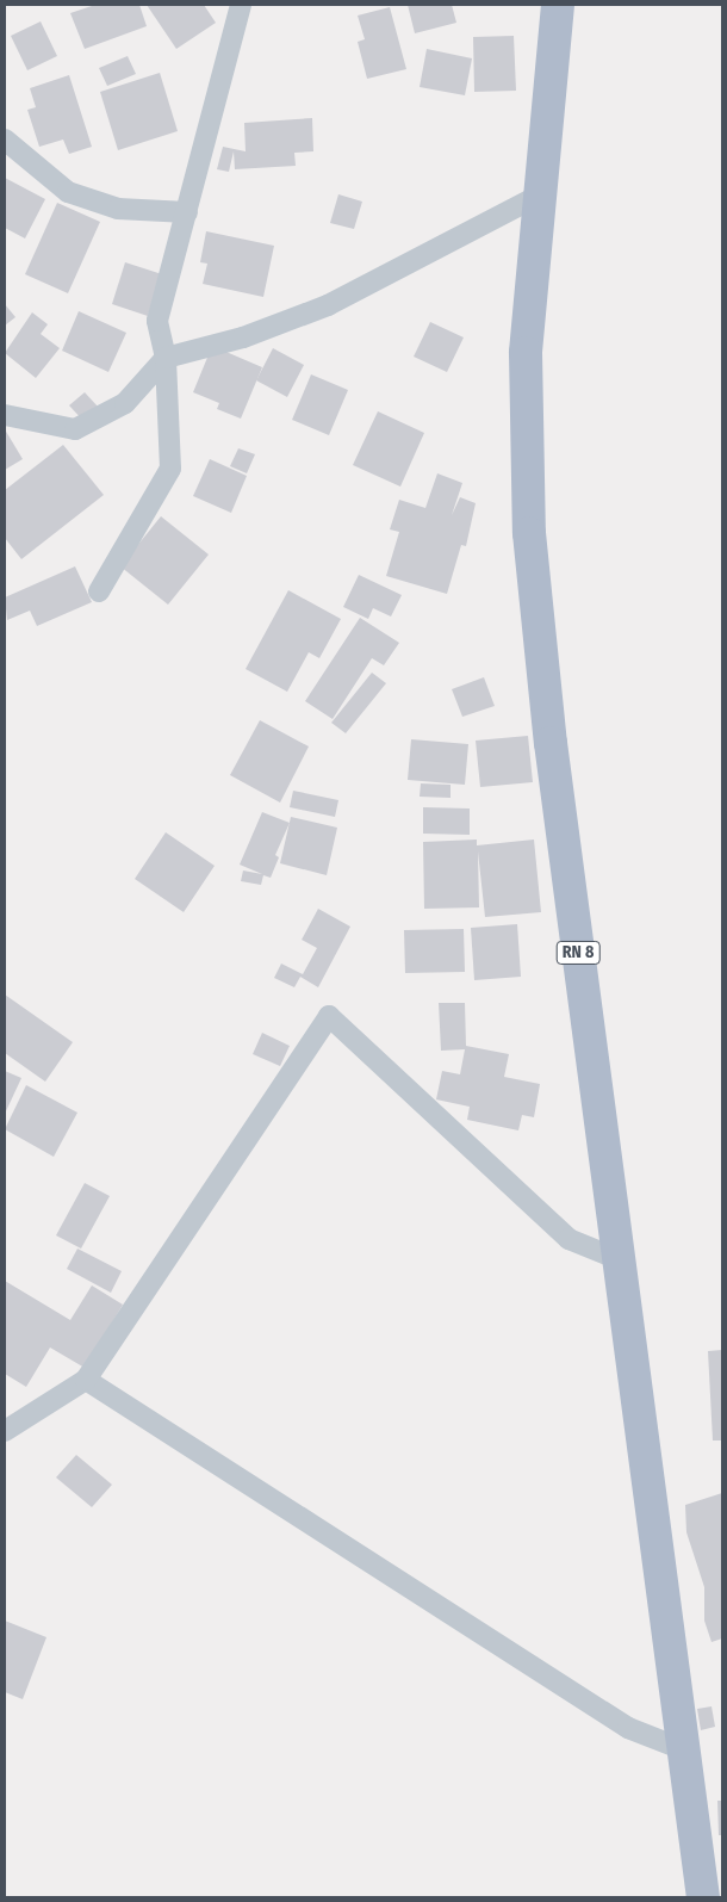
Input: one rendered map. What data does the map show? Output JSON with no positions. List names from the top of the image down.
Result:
{
  "streets": {
    "main road": ["RN 8"]
  }
}
